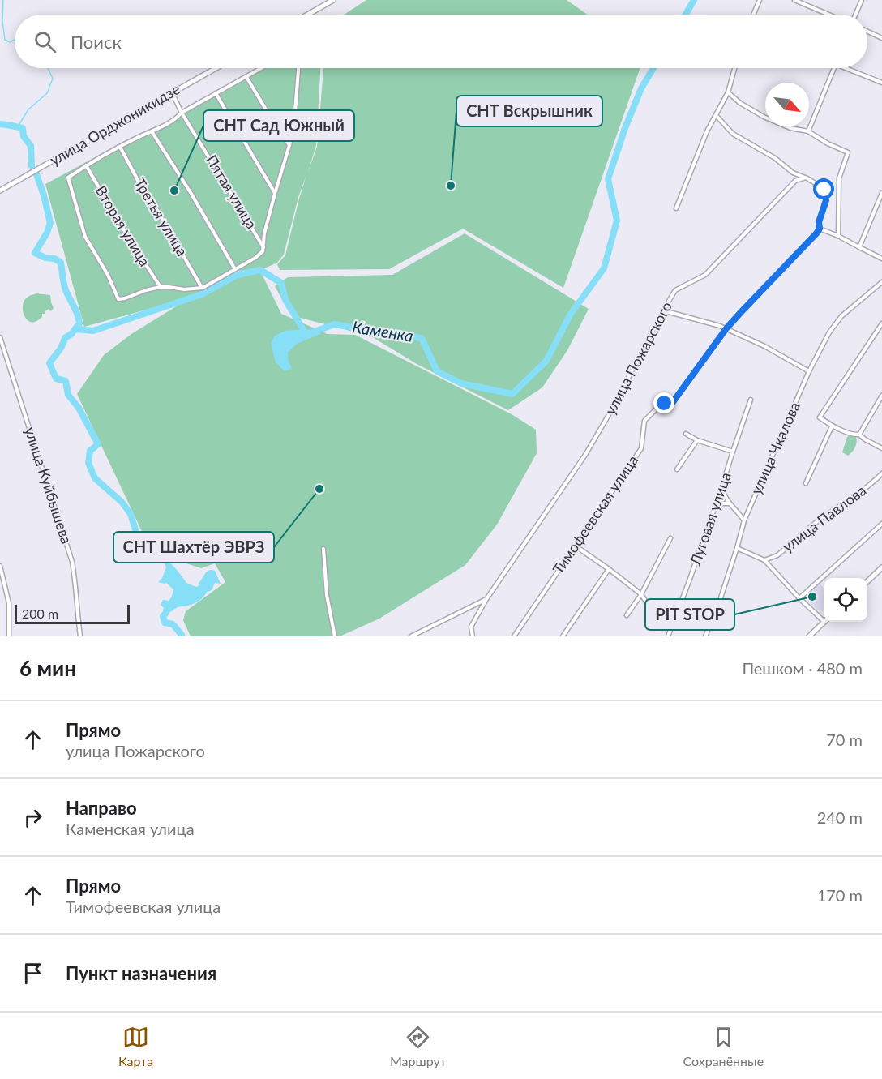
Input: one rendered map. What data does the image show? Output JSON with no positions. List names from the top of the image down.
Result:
{
  "streets": {
    "main road": ["улица Орджоникидзе"],
    "street": [
      "Пятая улица",
      "Третья улица",
      "Вторая улица",
      "улица Пожарского",
      "улица Чкалова",
      "улица Куйбышева",
      "Тимофеевская улица",
      "Луговая улица",
      "улица Павлова"
    ]
  },
  "crossings": [
    ["улица Орджоникидзе", "Пятая улица"]
  ],
  "water": ["Каменка"],
  "places": [
    "СНТ Вскрышник",
    "СНТ Сад Южный",
    "СНТ Шахтёр ЭВРЗ",
    "PIT STOP"
  ],
  "scale_bar": "200 m",
  "north": "bottom right",
  "page": {
    "search": "Поиск",
    "scale": "200 m",
    "heading": ["6 мин", "Пешком · 480 m"],
    "list": [
      ["Прямо", "улица Пожарского", "70 m"],
      ["Направо", "Каменская улица", "240 m"],
      ["Прямо", "Тимофеевская улица", "170 m"],
      "Пункт назначения"
    ],
    "nav": ["Карта", "Маршрут", "Сохранённые"]
  }
}
